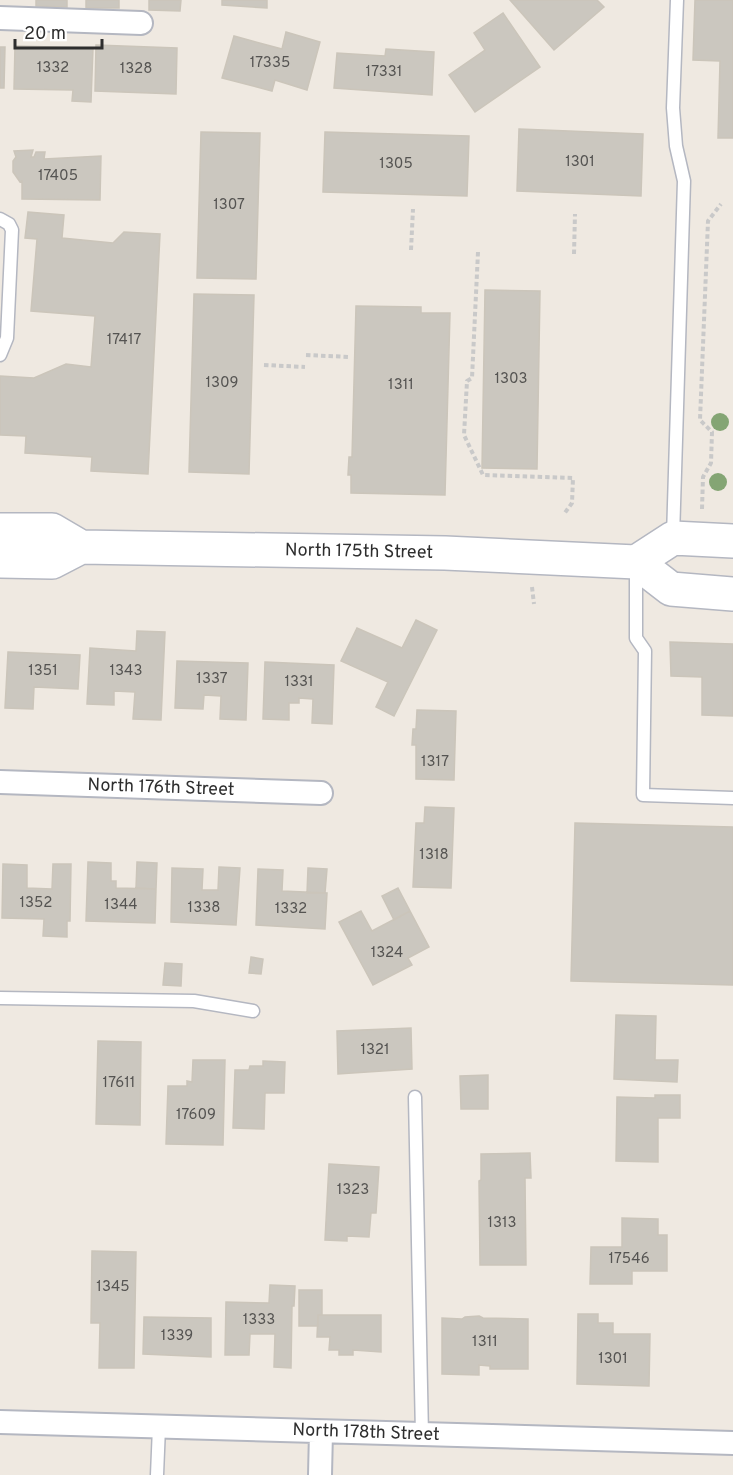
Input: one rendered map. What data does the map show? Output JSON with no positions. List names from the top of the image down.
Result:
{
  "streets": {
    "main road": ["North 175th Street"],
    "street": ["North 176th Street", "North 178th Street"]
  },
  "house_numbers": [
    "17335",
    "1332",
    "1328",
    "17331",
    "1301",
    "1305",
    "17405",
    "1307",
    "17417",
    "1303",
    "1309",
    "1311",
    "1351",
    "1343",
    "1337",
    "1331",
    "1317",
    "1318",
    "1352",
    "1344",
    "1338",
    "1332",
    "1324",
    "1321",
    "17611",
    "17609",
    "1323",
    "1313",
    "17546",
    "1345",
    "1333",
    "1339",
    "1311",
    "1301"
  ],
  "scale_bar": "20 m"
}
